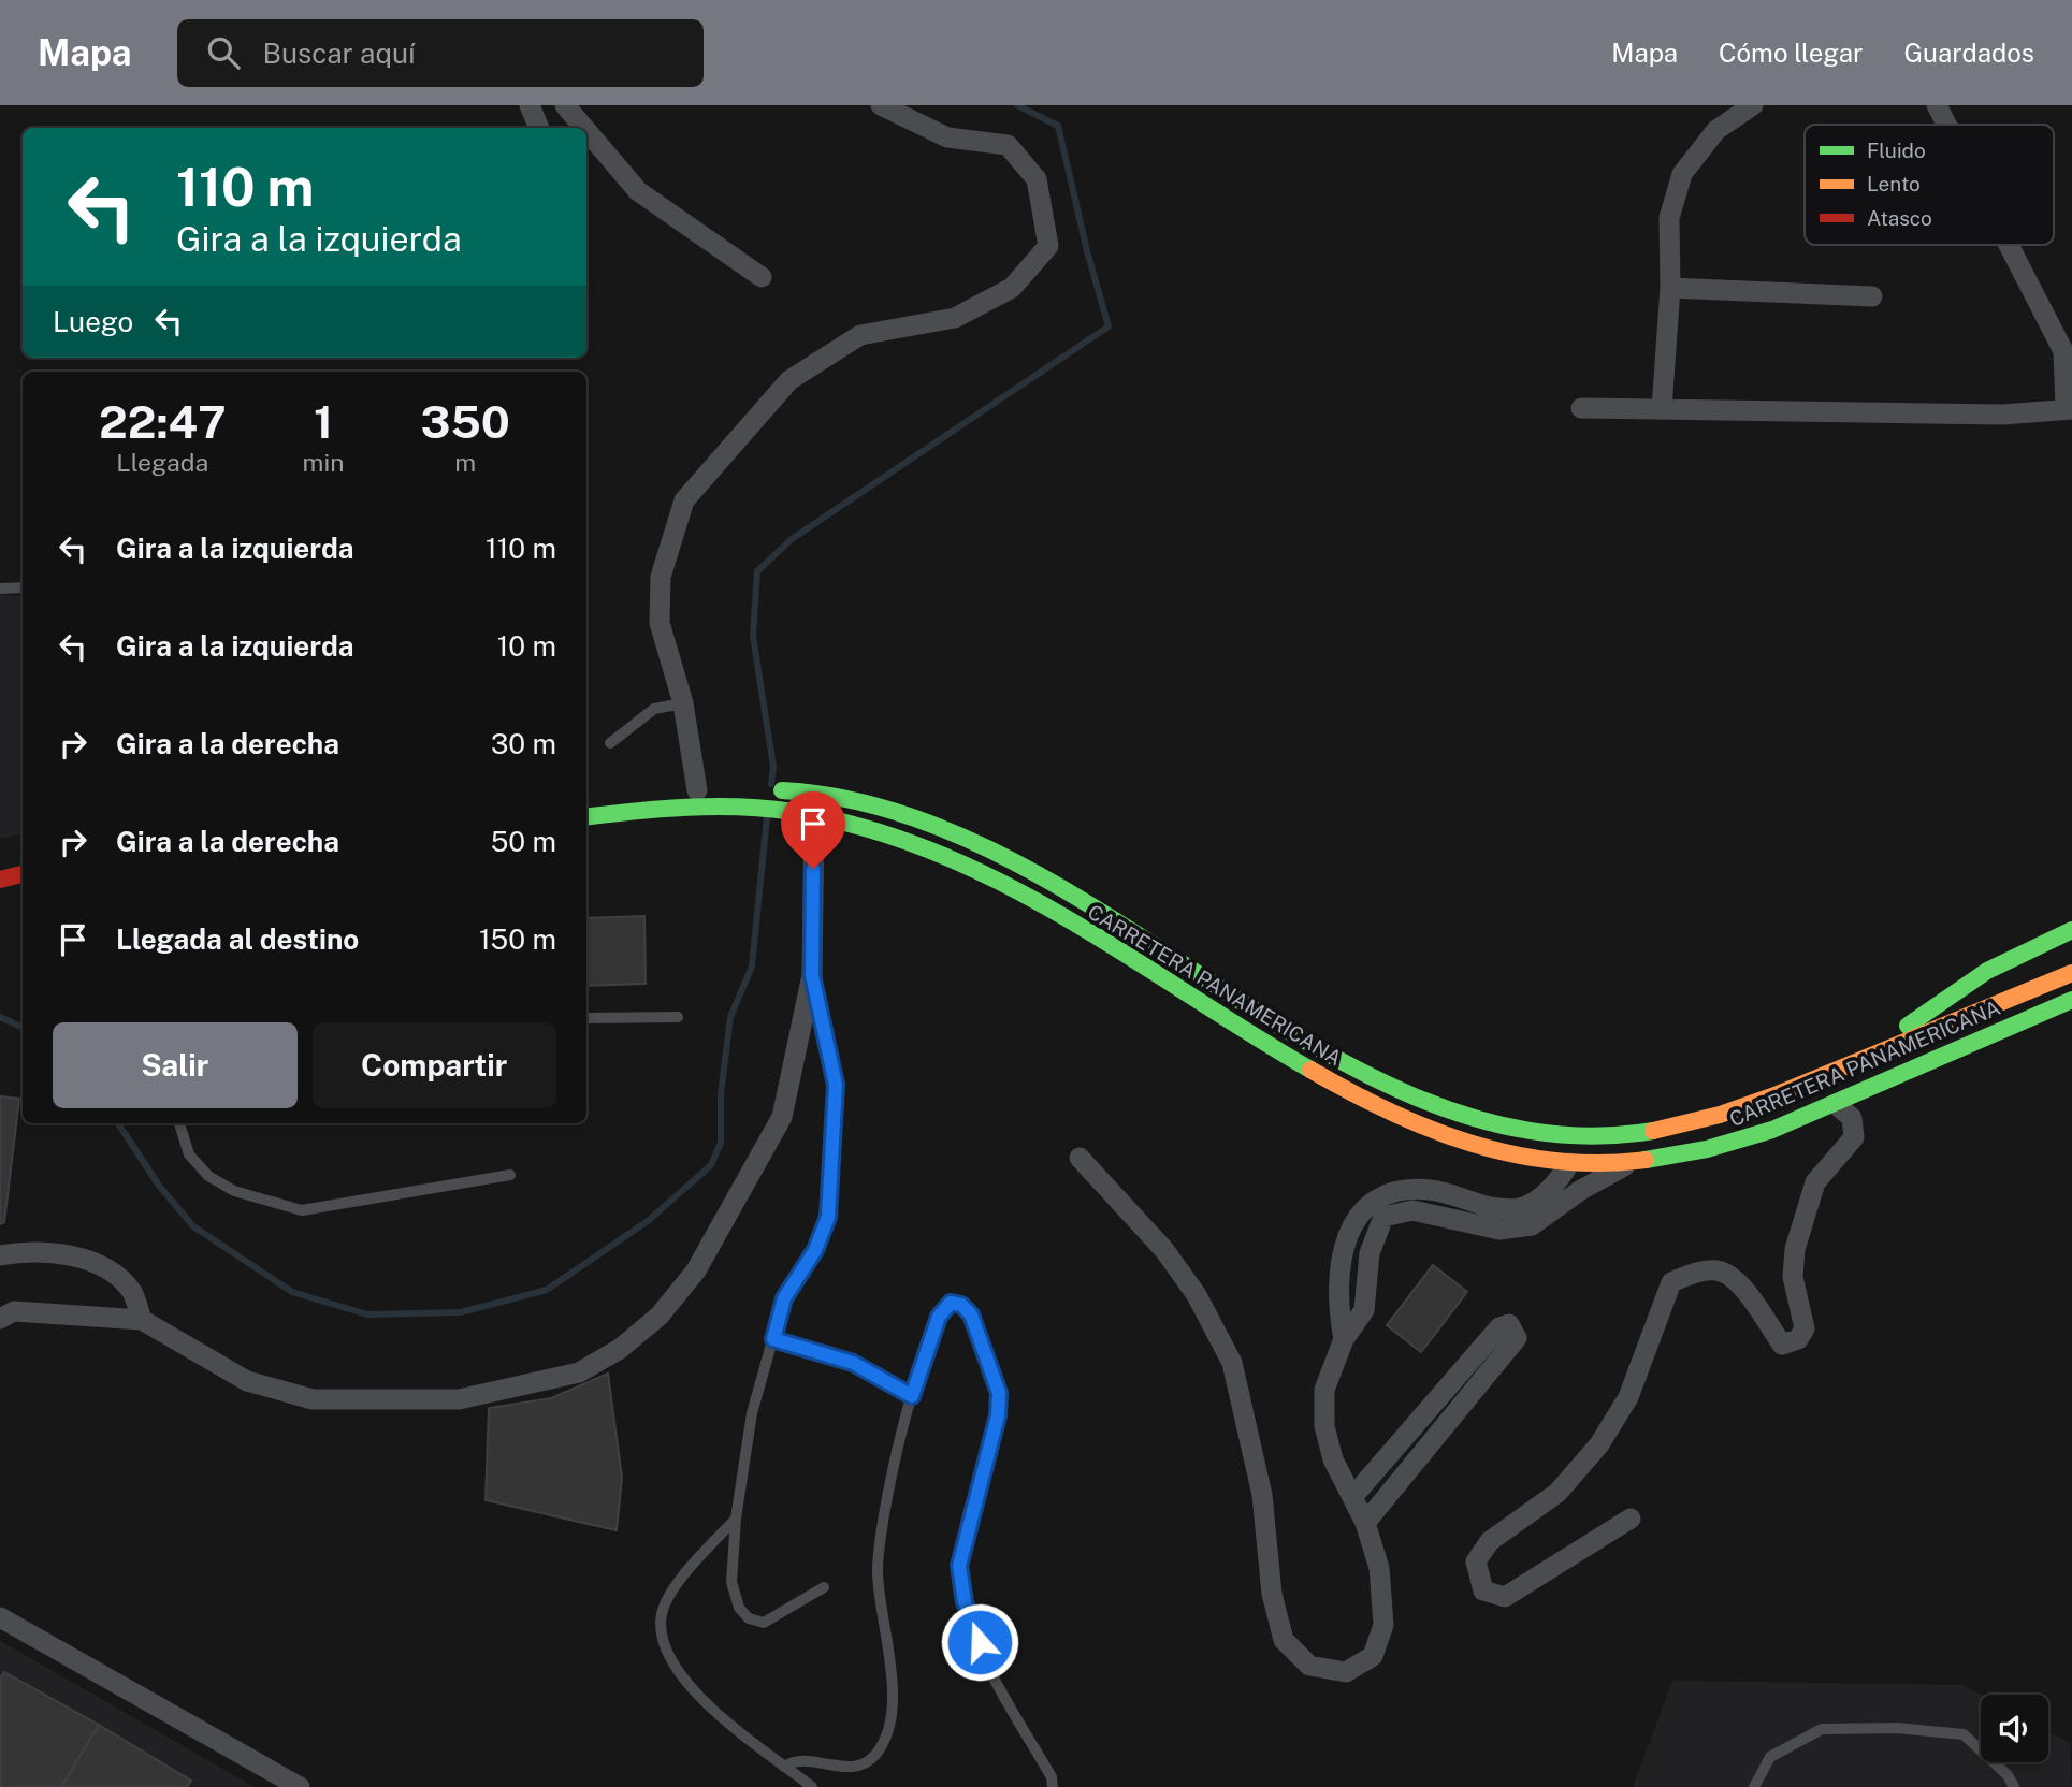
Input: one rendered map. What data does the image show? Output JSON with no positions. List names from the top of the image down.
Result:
{
  "streets": {
    "main road": ["CARRETERA PANAMERICANA"]
  },
  "legend": ["Fluido", "Lento", "Atasco"],
  "page": {
    "header": "Mapa",
    "search": "Buscar aquí",
    "nav": ["Mapa", "Cómo llegar", "Guardados"],
    "turn": ["110 m", "Gira a la izquierda"],
    "then": "Luego",
    "eta": [
      "22:47",
      "Llegada",
      "1",
      "min",
      "350",
      "m"
    ],
    "list": [
      {
        "name": "Gira a la izquierda",
        "value": "110 m"
      },
      {
        "name": "Gira a la izquierda",
        "value": "10 m"
      },
      {
        "name": "Gira a la derecha",
        "value": "30 m"
      },
      {
        "name": "Gira a la derecha",
        "value": "50 m"
      },
      {
        "name": "Llegada al destino",
        "value": "150 m"
      }
    ],
    "buttons": ["Salir", "Compartir"]
  }
}
